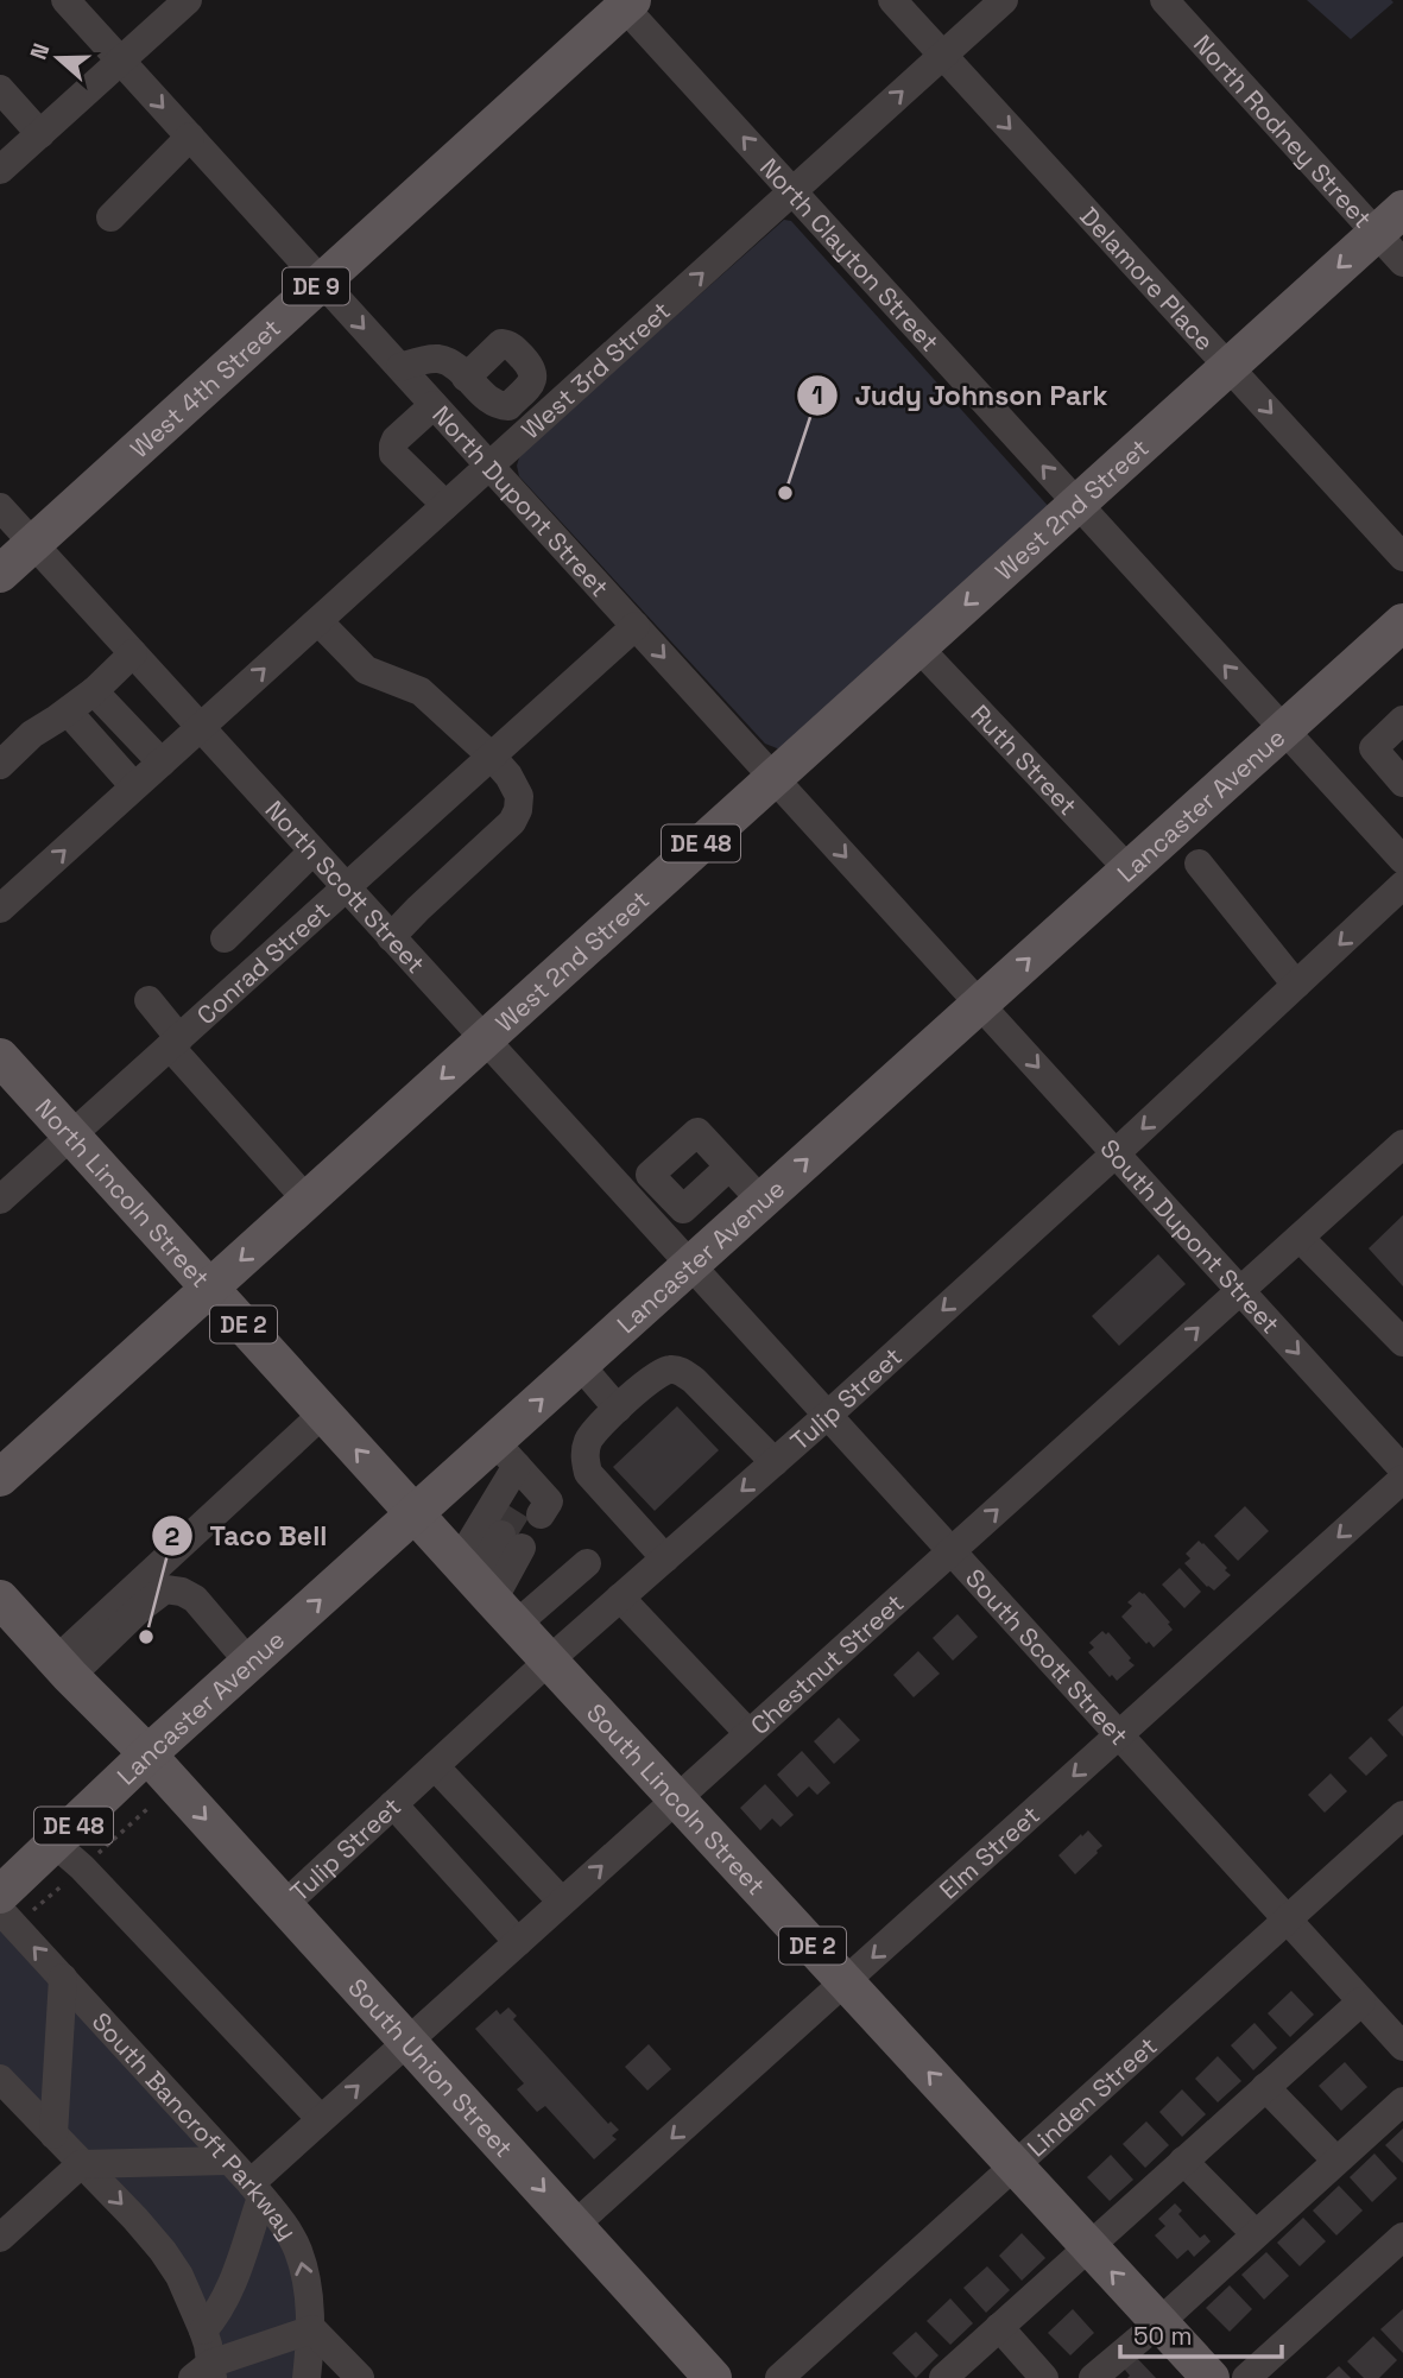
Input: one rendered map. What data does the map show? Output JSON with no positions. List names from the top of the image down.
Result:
{
  "streets": {
    "main road": [
      "DE 9",
      "West 4th Street",
      "West 2nd Street",
      "Lancaster Avenue",
      "DE 48",
      "North Lincoln Street",
      "DE 2",
      "South Lincoln Street",
      "South Union Street"
    ],
    "street": [
      "North Rodney Street",
      "North Clayton Street",
      "Delamore Place",
      "West 3rd Street",
      "North Dupont Street",
      "Ruth Street",
      "North Scott Street",
      "Conrad Street",
      "South Dupont Street",
      "Tulip Street",
      "South Scott Street",
      "Chestnut Street",
      "Elm Street",
      "Linden Street",
      "South Bancroft Parkway"
    ]
  },
  "crossings": [
    ["North Rodney Street", "West 2nd Street"],
    ["North Clayton Street", "West 3rd Street"],
    ["North Clayton Street", "West 4th Street"],
    ["North Clayton Street", "West 2nd Street"],
    ["North Clayton Street", "Lancaster Avenue"],
    ["Delamore Place", "West 3rd Street"],
    ["Delamore Place", "West 2nd Street"],
    ["West 3rd Street", "North Dupont Street"],
    ["West 3rd Street", "North Scott Street"],
    ["West 4th Street", "North Dupont Street"],
    ["West 4th Street", "North Scott Street"],
    ["North Dupont Street", "West 2nd Street"],
    ["North Dupont Street", "Lancaster Avenue"],
    ["North Dupont Street", "Conrad Street"],
    ["North Dupont Street", "South Dupont Street"],
    ["West 2nd Street", "Ruth Street"],
    ["West 2nd Street", "North Scott Street"],
    ["West 2nd Street", "North Lincoln Street"],
    ["Ruth Street", "Lancaster Avenue"],
    ["Lancaster Avenue", "North Scott Street"],
    ["Lancaster Avenue", "North Lincoln Street"],
    ["Lancaster Avenue", "South Dupont Street"],
    ["Lancaster Avenue", "South Scott Street"],
    ["Lancaster Avenue", "South Lincoln Street"],
    ["Lancaster Avenue", "South Union Street"],
    ["North Scott Street", "Conrad Street"],
    ["North Scott Street", "South Scott Street"],
    ["Conrad Street", "North Lincoln Street"],
    ["North Lincoln Street", "South Lincoln Street"],
    ["South Dupont Street", "Tulip Street"],
    ["South Dupont Street", "Chestnut Street"],
    ["Tulip Street", "South Scott Street"],
    ["Tulip Street", "South Lincoln Street"],
    ["Tulip Street", "South Union Street"],
    ["South Scott Street", "Chestnut Street"],
    ["South Scott Street", "Elm Street"],
    ["South Scott Street", "Linden Street"],
    ["Chestnut Street", "South Lincoln Street"],
    ["Chestnut Street", "South Union Street"],
    ["Chestnut Street", "South Bancroft Parkway"],
    ["South Lincoln Street", "Elm Street"],
    ["South Lincoln Street", "Linden Street"],
    ["Elm Street", "South Union Street"]
  ],
  "one_way": [
    "North Clayton Street",
    "Delamore Place",
    "West 3rd Street",
    "North Dupont Street",
    "West 2nd Street",
    "Lancaster Avenue",
    "Tulip Street",
    "Chestnut Street",
    "Elm Street",
    "South Union Street"
  ],
  "places": ["Judy Johnson Park", "Taco Bell"],
  "scale_bar": "50 m",
  "north": "left"
}
